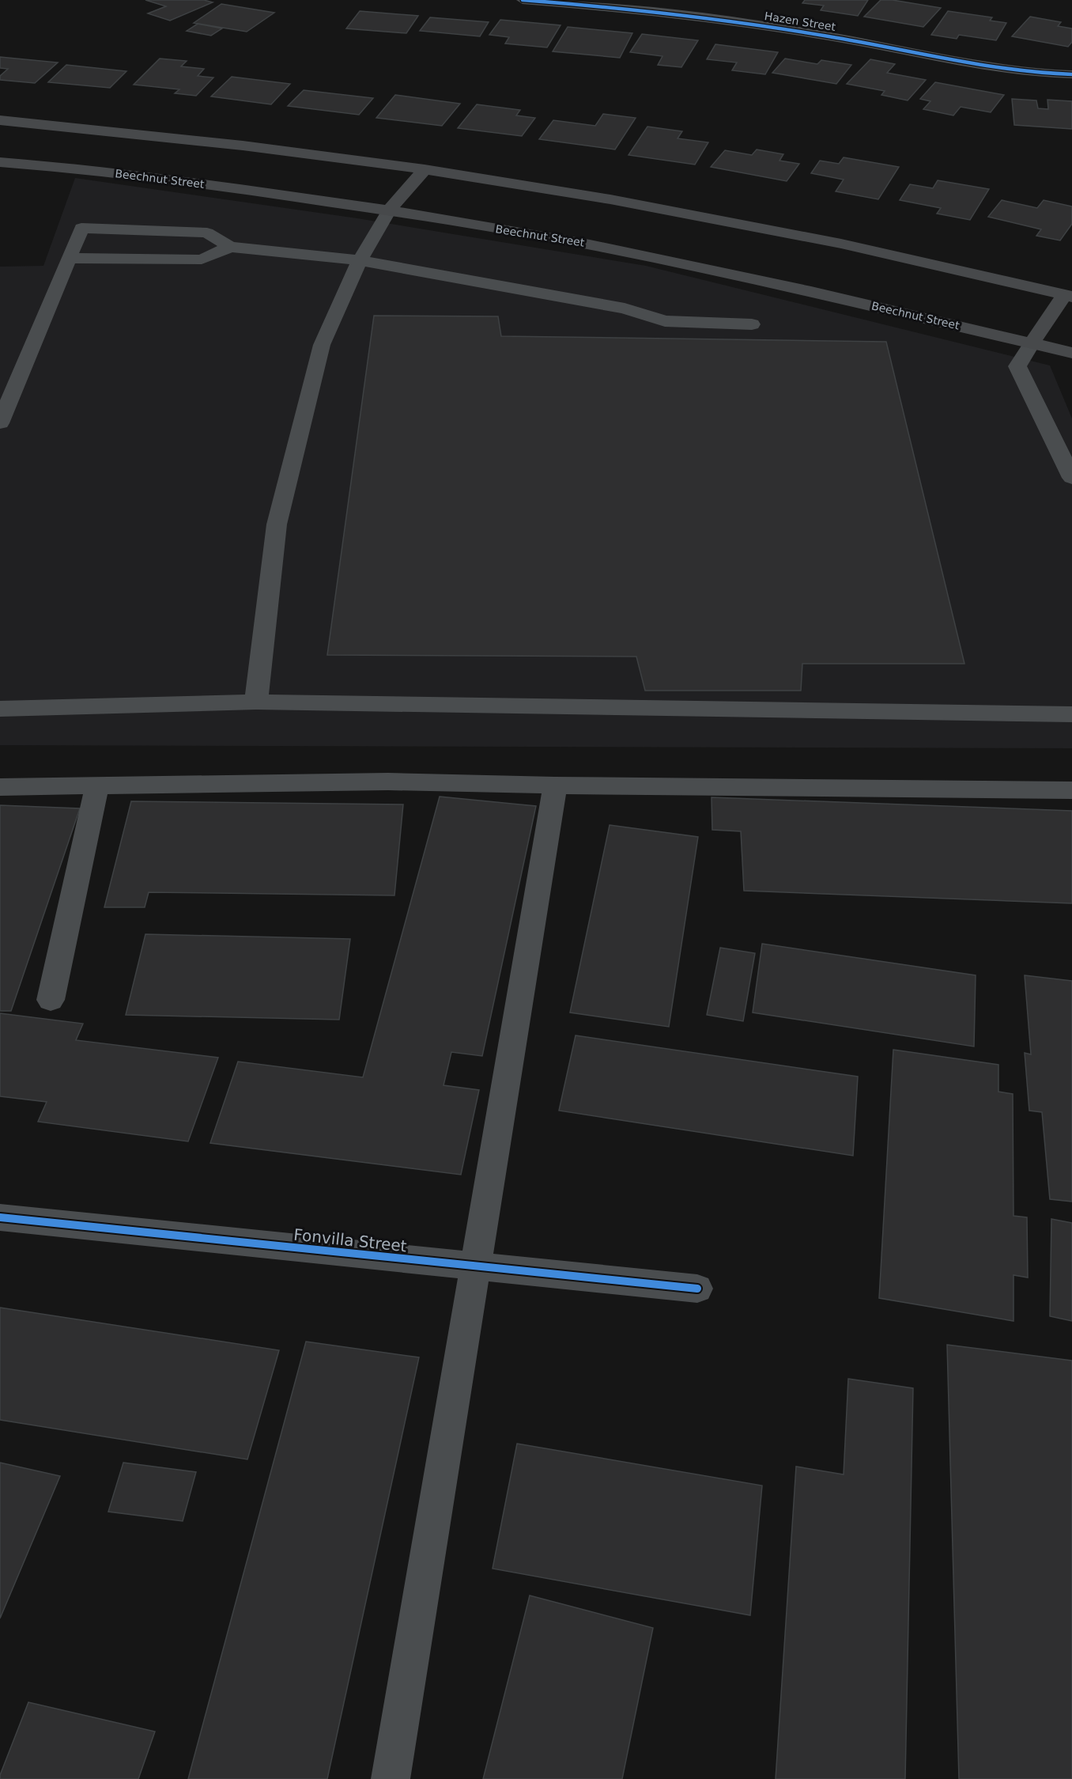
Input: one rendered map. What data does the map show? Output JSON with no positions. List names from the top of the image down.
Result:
{
  "streets": {
    "main road": ["Beechnut Street"],
    "street": ["Hazen Street", "Fonvilla Street"]
  }
}
